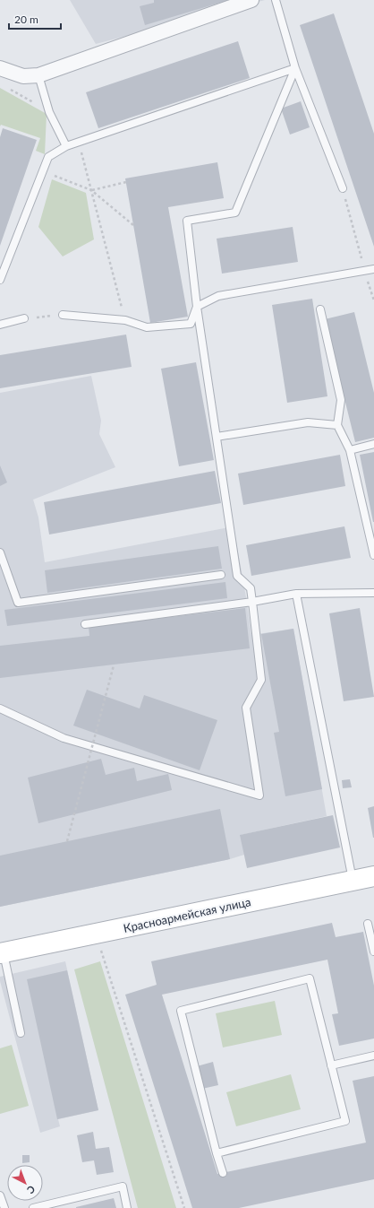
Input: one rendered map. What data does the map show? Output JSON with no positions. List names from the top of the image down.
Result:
{
  "streets": {
    "street": ["Красноармейская улица"]
  },
  "scale_bar": "20 m",
  "north": "bottom right"
}
